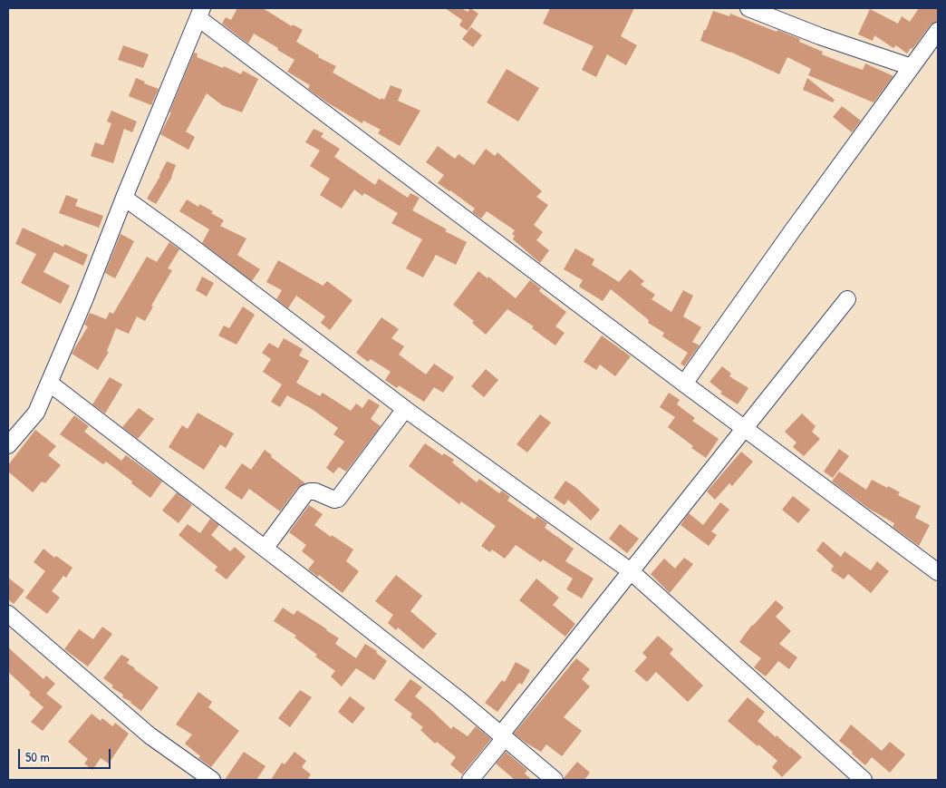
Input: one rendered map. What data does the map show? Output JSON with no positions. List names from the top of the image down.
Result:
{
  "scale_bar": "50 m"
}
